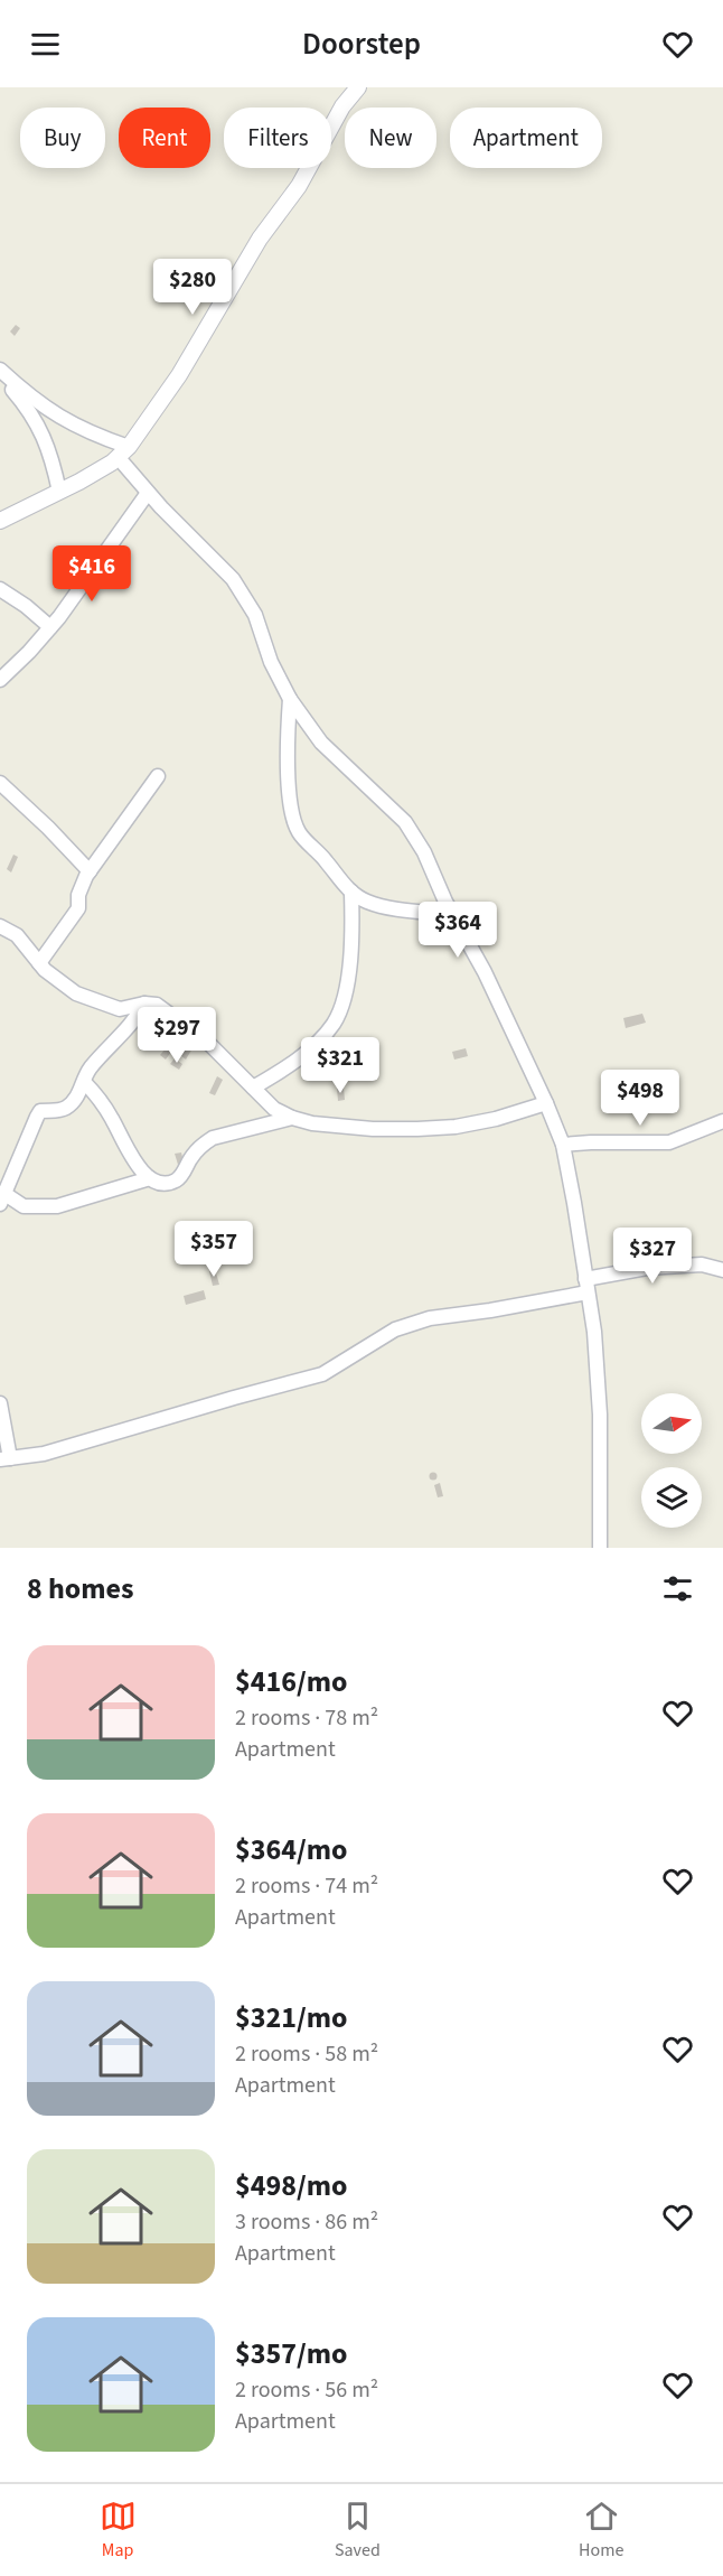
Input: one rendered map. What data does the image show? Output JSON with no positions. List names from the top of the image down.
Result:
{
  "north": "right",
  "page": {
    "header": "Doorstep",
    "chip": [
      "Buy",
      "Rent",
      "Filters",
      "New",
      "Apartment"
    ],
    "price": [
      "$280",
      "$416",
      "$364",
      "$297",
      "$321",
      "$498",
      "$357",
      "$327"
    ],
    "heading": "8 homes",
    "list": [
      {
        "name": "$416/mo",
        "note": "2 rooms · 78 m² · Apartment"
      },
      {
        "name": "$364/mo",
        "note": "2 rooms · 74 m² · Apartment"
      },
      {
        "name": "$321/mo",
        "note": "2 rooms · 58 m² · Apartment"
      },
      {
        "name": "$498/mo",
        "note": "3 rooms · 86 m² · Apartment"
      },
      {
        "name": "$357/mo",
        "note": "2 rooms · 56 m² · Apartment"
      }
    ],
    "tabs": ["Map", "Saved", "Home"]
  }
}
